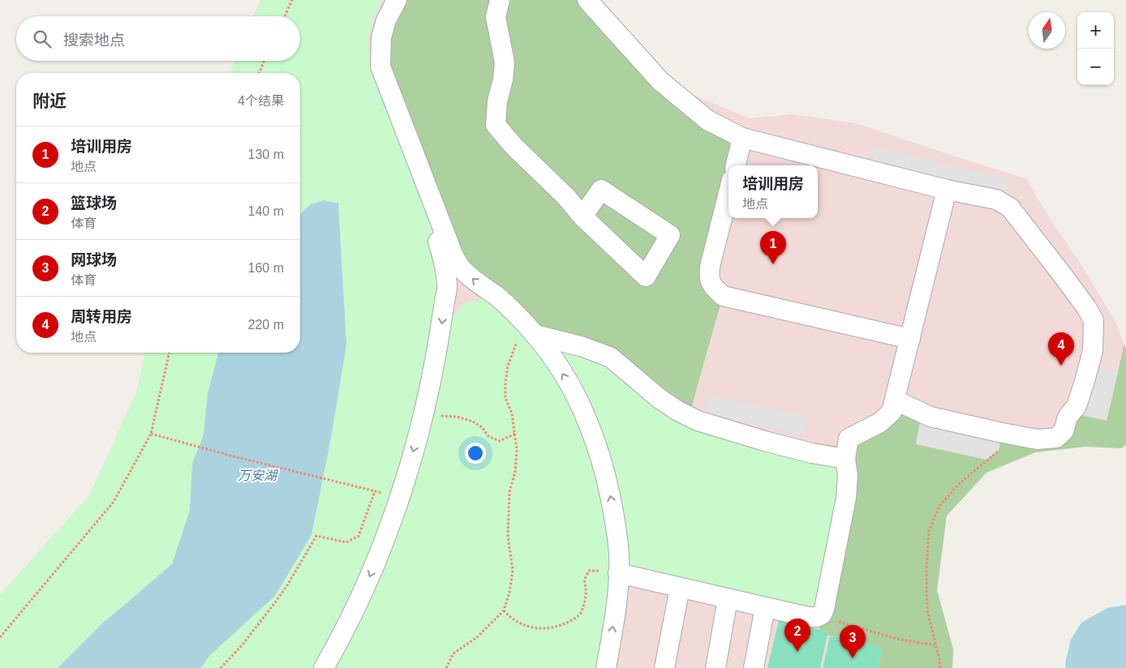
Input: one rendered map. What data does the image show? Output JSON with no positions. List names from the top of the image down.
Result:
{
  "water": ["万安湖"],
  "north": "top",
  "page": {
    "map_buttons": ["+", "−"],
    "search": "搜索地点",
    "heading": ["附近", "4个结果"],
    "list": [
      {
        "mark": "1",
        "name": "培训用房",
        "note": "地点",
        "value": "130 m"
      },
      {
        "mark": "2",
        "name": "篮球场",
        "note": "体育",
        "value": "140 m"
      },
      {
        "mark": "3",
        "name": "网球场",
        "note": "体育",
        "value": "160 m"
      },
      {
        "mark": "4",
        "name": "周转用房",
        "note": "地点",
        "value": "220 m"
      }
    ],
    "popup": ["培训用房", "地点"],
    "pins": [
      "1",
      "4",
      "2",
      "3"
    ]
  }
}
